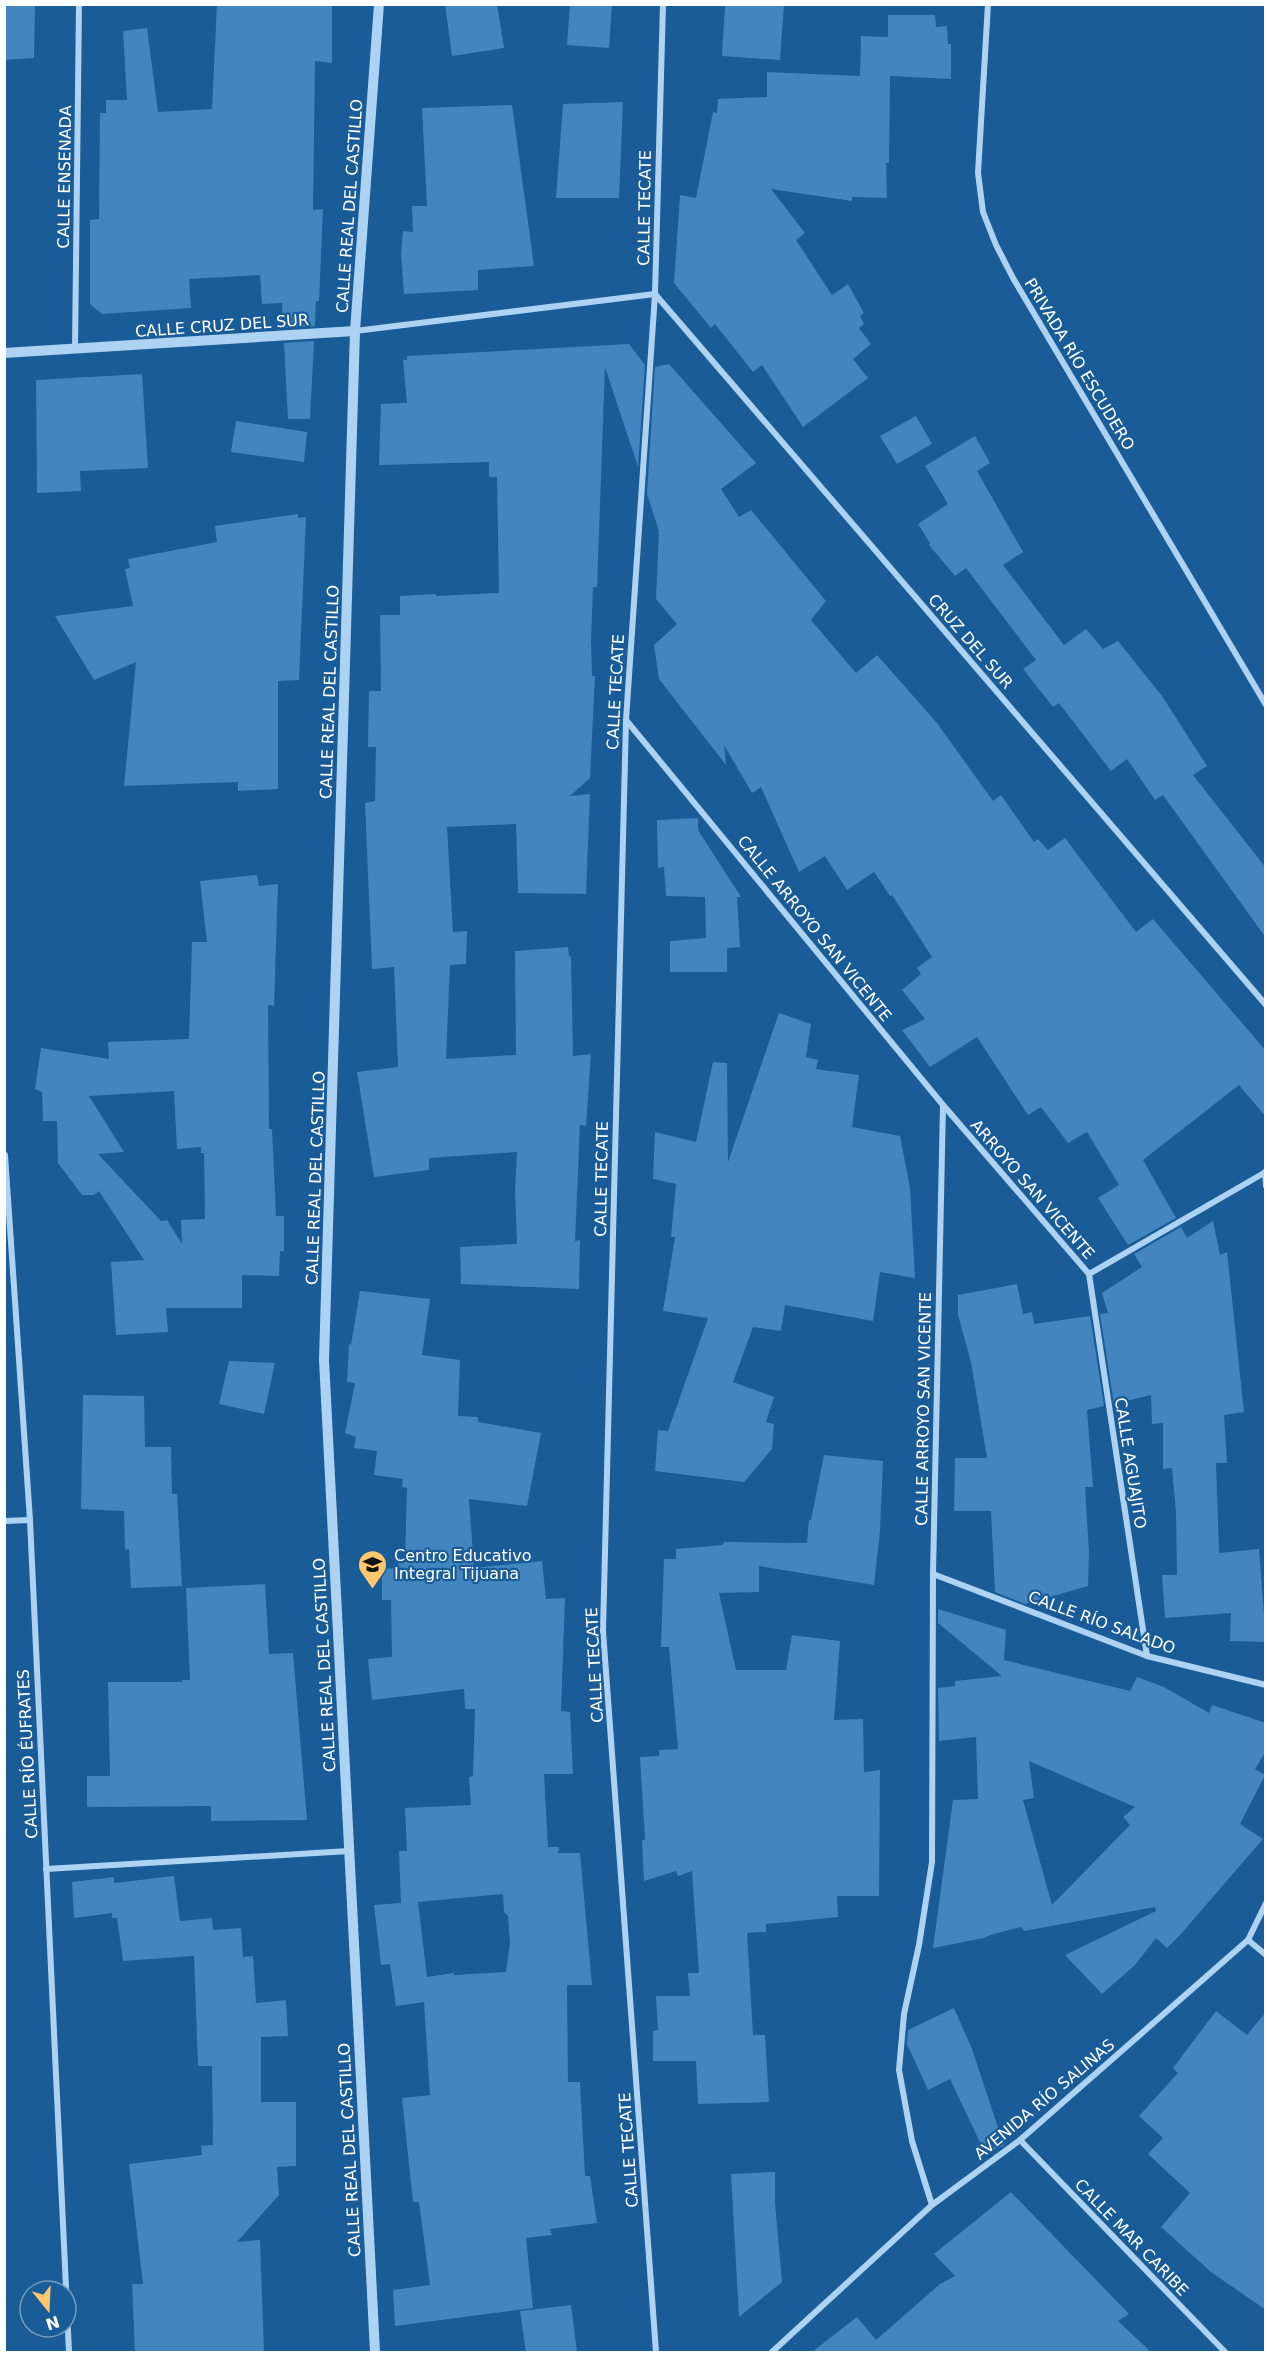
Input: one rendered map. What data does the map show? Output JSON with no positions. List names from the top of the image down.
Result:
{
  "streets": {
    "street": [
      "CALLE ENSENADA",
      "CALLE REAL DEL CASTILLO",
      "CALLE TECATE",
      "CALLE CRUZ DEL SUR",
      "PRIVADA RÍO ESCUDERO",
      "CRUZ DEL SUR",
      "CALLE ARROYO SAN VICENTE",
      "ARROYO SAN VICENTE",
      "CALLE AGUAJITO",
      "CALLE RÍO SALADO",
      "CALLE RÍO ÉUFRATES",
      "AVENIDA RÍO SALINAS",
      "CALLE MAR CARIBE"
    ]
  },
  "crossings": [
    ["CALLE ENSENADA", "CALLE CRUZ DEL SUR"],
    ["CALLE REAL DEL CASTILLO", "CALLE CRUZ DEL SUR"],
    ["CALLE TECATE", "CALLE CRUZ DEL SUR"],
    ["CALLE TECATE", "CRUZ DEL SUR"],
    ["CALLE TECATE", "CALLE ARROYO SAN VICENTE"],
    ["CALLE CRUZ DEL SUR", "CRUZ DEL SUR"],
    ["CALLE ARROYO SAN VICENTE", "ARROYO SAN VICENTE"],
    ["CALLE ARROYO SAN VICENTE", "CALLE RÍO SALADO"],
    ["CALLE ARROYO SAN VICENTE", "AVENIDA RÍO SALINAS"],
    ["ARROYO SAN VICENTE", "CALLE AGUAJITO"],
    ["CALLE AGUAJITO", "CALLE RÍO SALADO"],
    ["AVENIDA RÍO SALINAS", "CALLE MAR CARIBE"]
  ],
  "places": {
    "school or university": ["Centro Educativo Integral Tijuana"]
  },
  "north": "bottom"
}
